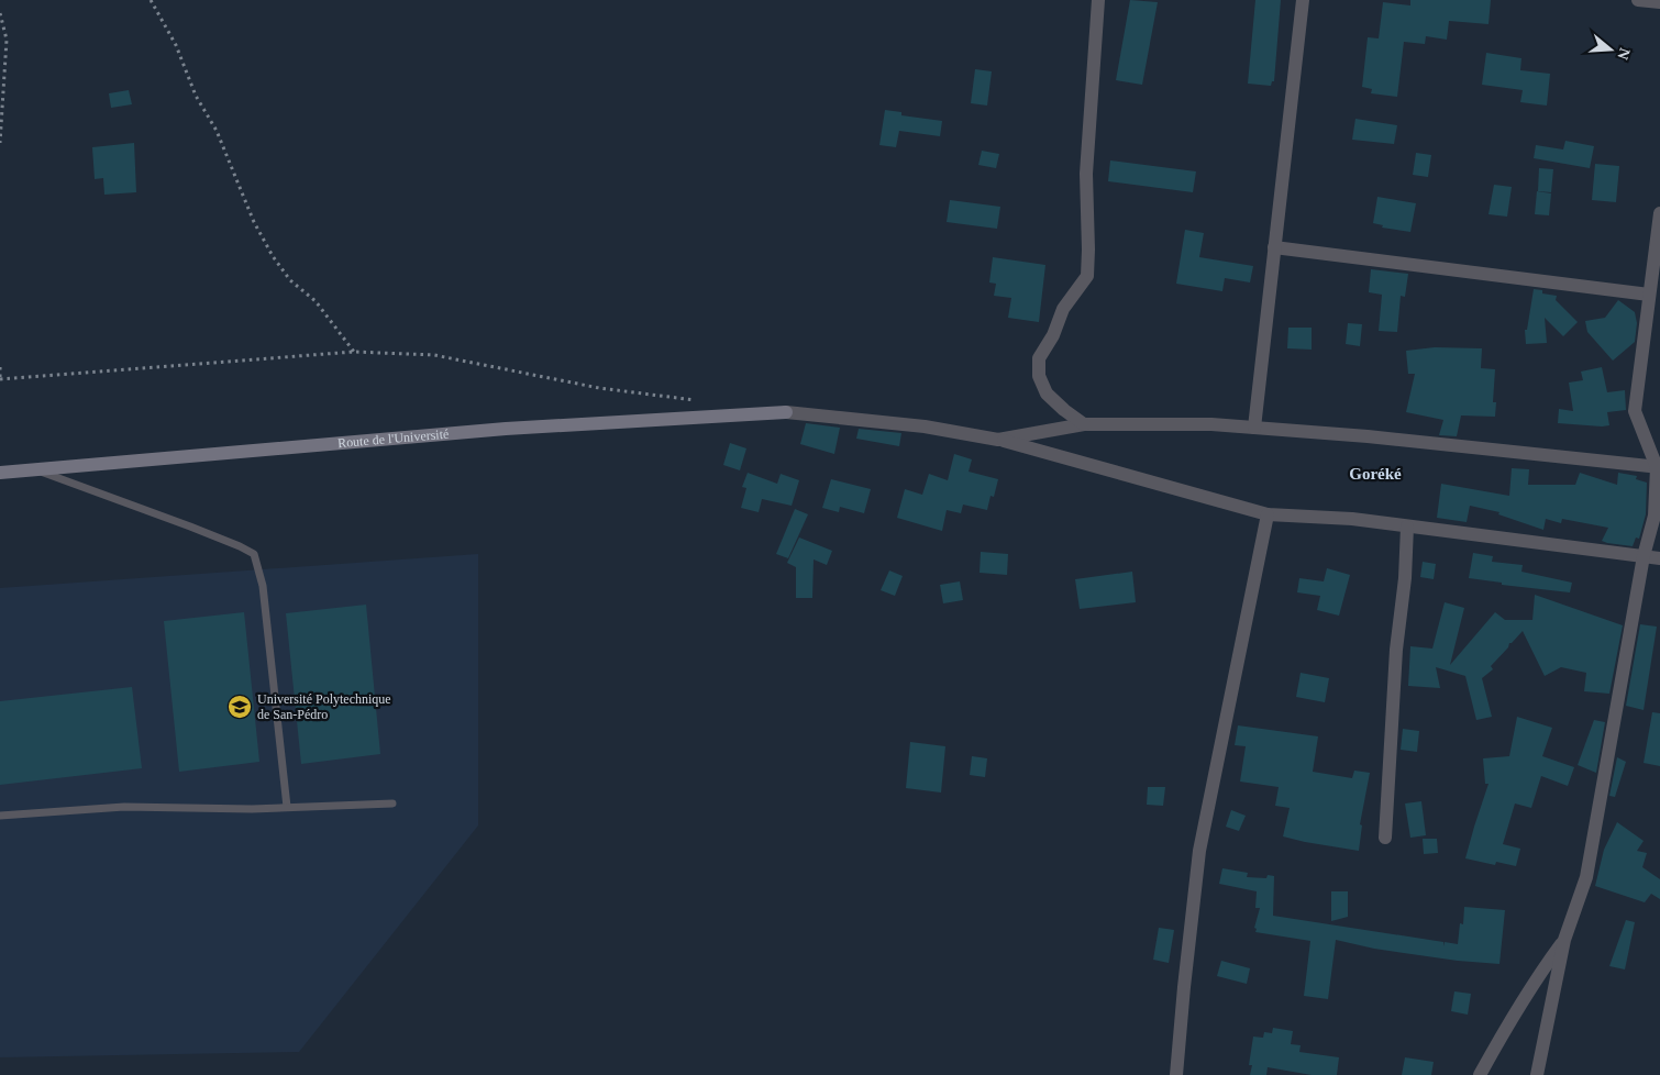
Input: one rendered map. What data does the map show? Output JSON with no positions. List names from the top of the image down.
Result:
{
  "streets": {
    "street": ["Route de l'Université"]
  },
  "districts": ["Goréké"],
  "places": {
    "school or university": ["Université Polytechnique de San-Pédro"]
  },
  "north": "right"
}
